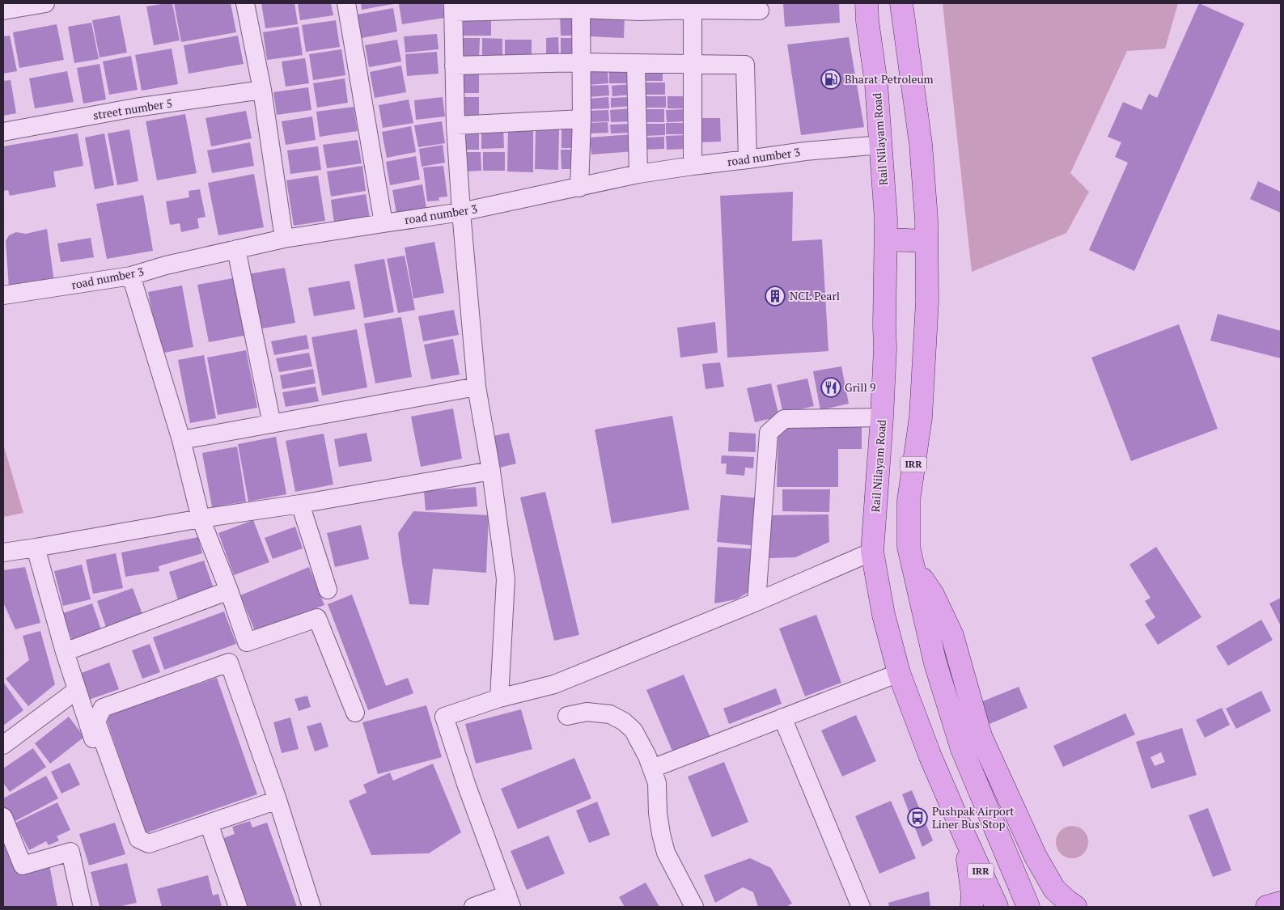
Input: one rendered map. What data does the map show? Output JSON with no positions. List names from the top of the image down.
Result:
{
  "streets": {
    "main road": ["Rail Nilayam Road", "IRR"],
    "street": ["street number 5", "road number 3"]
  },
  "crossings": [
    ["Rail Nilayam Road", "road number 3"],
    ["Rail Nilayam Road", "IRR"]
  ],
  "places": {
    "fuel station": ["Bharat Petroleum"],
    "building": ["NCL Pearl"],
    "restaurant": ["Grill 9"],
    "bus stop": ["Pushpak Airport Liner Bus Stop"]
  }
}
